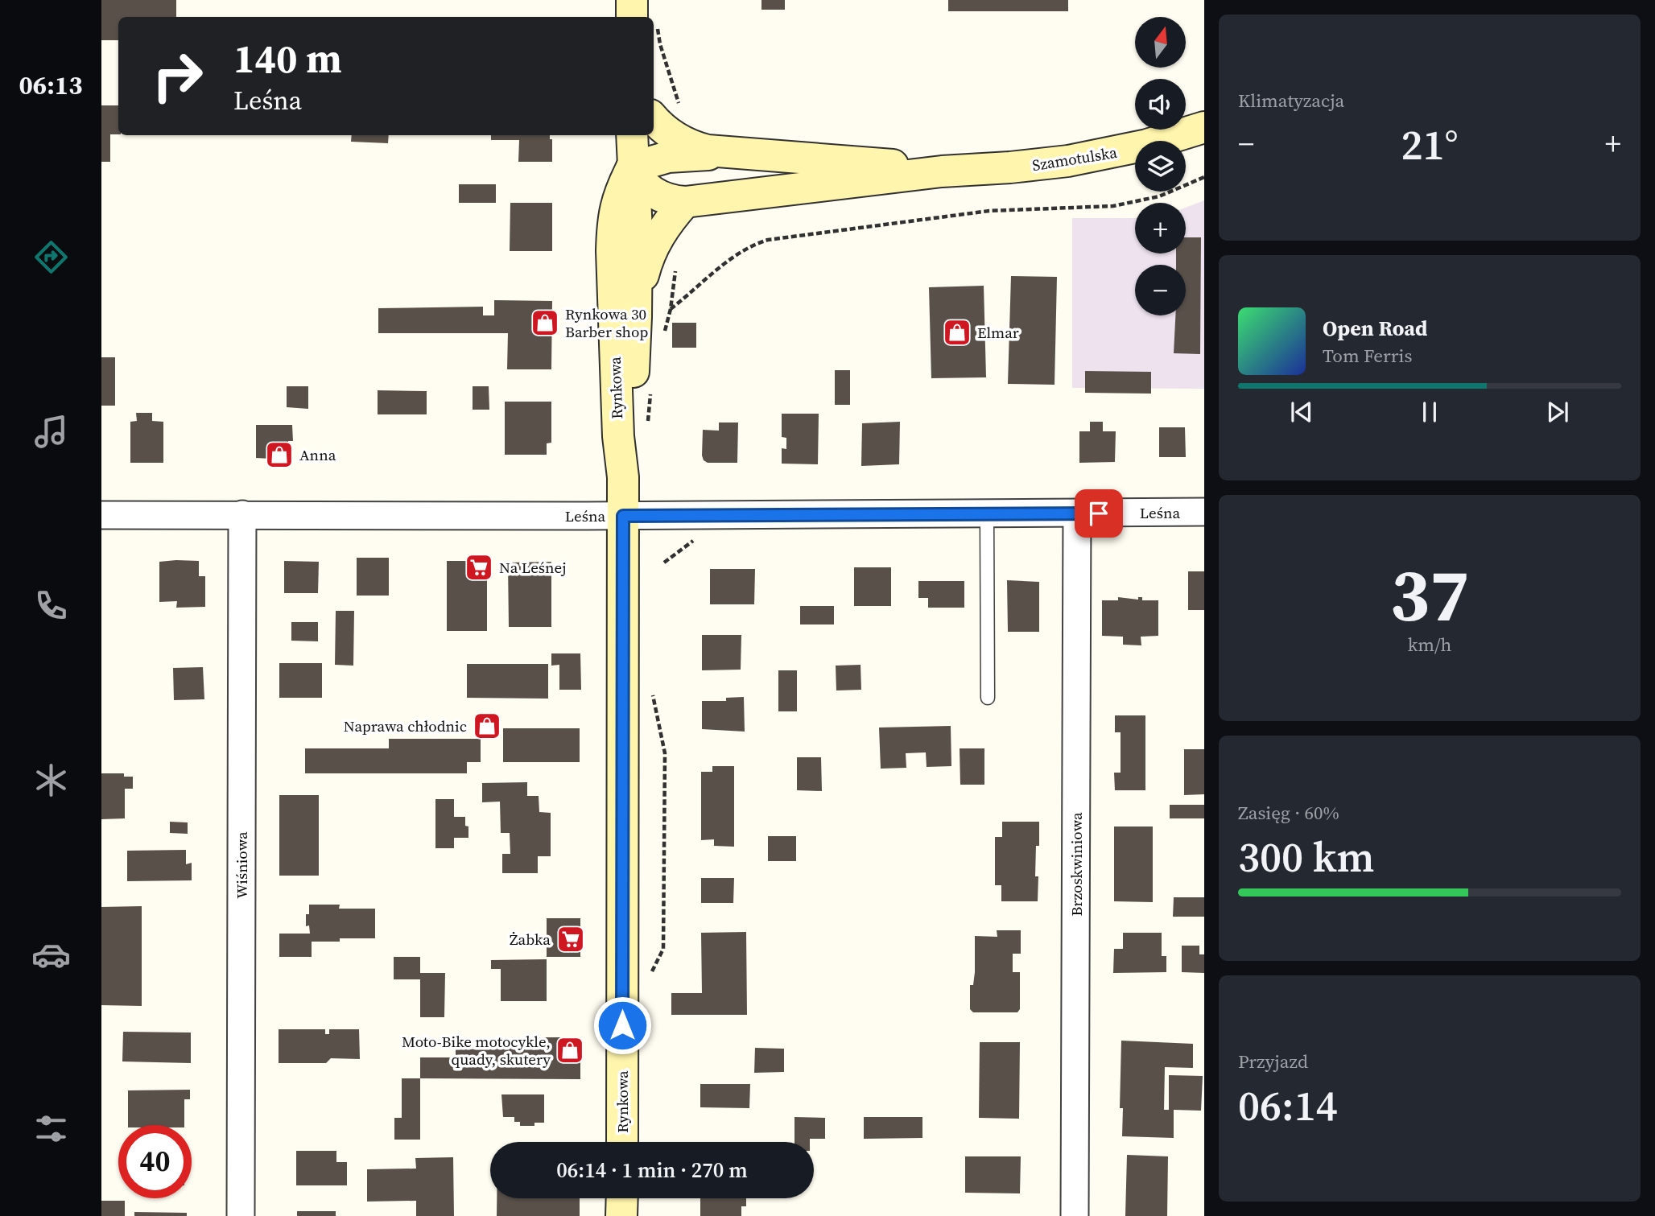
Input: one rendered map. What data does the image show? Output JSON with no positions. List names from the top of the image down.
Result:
{
  "streets": {
    "street": [
      "Szamotulska",
      "Rynkowa",
      "Leśna",
      "Brzoskwiniowa",
      "Wiśniowa"
    ]
  },
  "crossings": [
    ["Szamotulska", "Rynkowa"],
    ["Rynkowa", "Leśna"],
    ["Leśna", "Brzoskwiniowa"],
    ["Leśna", "Wiśniowa"]
  ],
  "places": {
    "shop": [
      "Rynkowa 30 Barber shop",
      "Elmar",
      "Anna",
      "Naprawa chłodnic",
      "Moto-Bike motocykle, quady, skutery"
    ],
    "supermarket": ["Na Leśnej", "Żabka"]
  },
  "north": "top",
  "page": {
    "tabs": "06:13",
    "tile": [
      "Klimatyzacja",
      ["37", "km/h"],
      ["Zasięg · 60%", "300 km"],
      ["Przyjazd", "06:14"]
    ],
    "map_buttons": ["+", "−"],
    "turn": ["140 m", "Leśna"],
    "heat": ["−", "21°", "+"],
    "song": ["Open Road", "Tom Ferris"],
    "limit": "40",
    "trip": "06:14 · 1 min · 270 m"
  }
}
